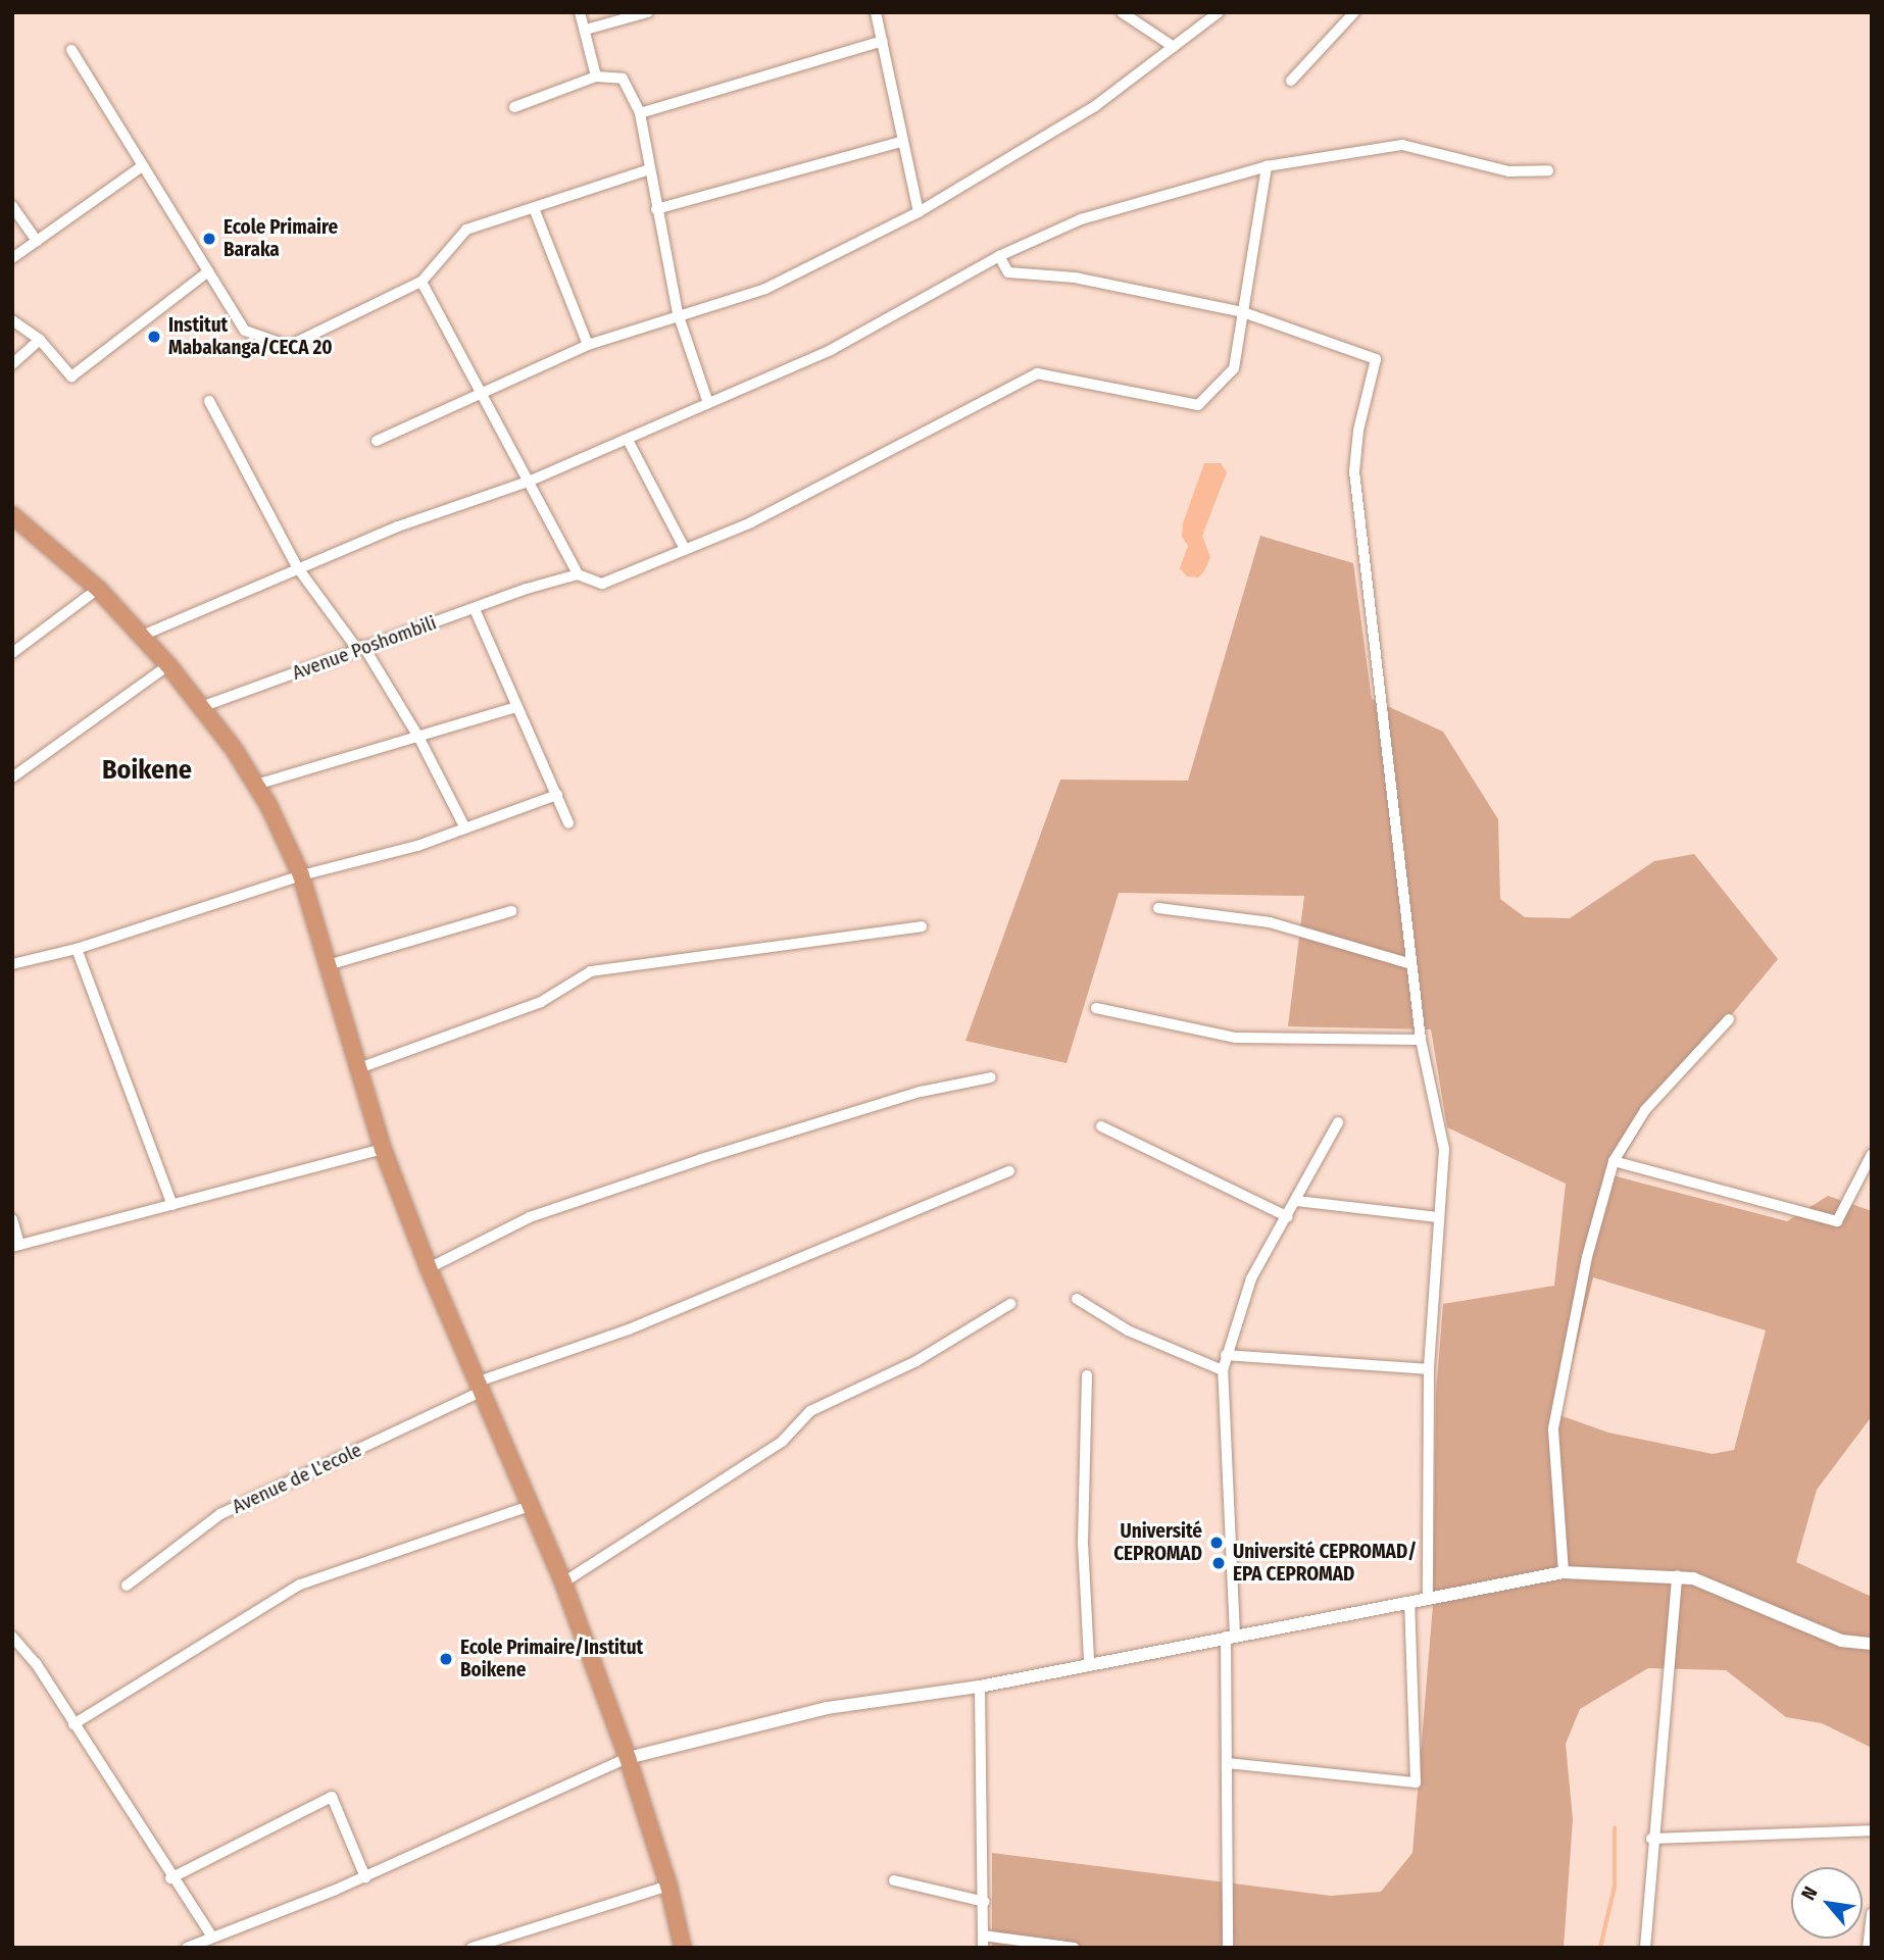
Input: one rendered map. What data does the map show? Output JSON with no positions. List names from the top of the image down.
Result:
{
  "streets": {
    "street": ["Avenue Poshombili", "Avenue de L'ecole"]
  },
  "districts": ["Boikene"],
  "places": [
    "Ecole Primaire Baraka",
    "Institut Mabakanga/CECA 20",
    "Université CEPROMAD",
    "Université CEPROMAD/ EPA CEPROMAD",
    "Ecole Primaire/Institut Boikene"
  ],
  "north": "top left"
}
